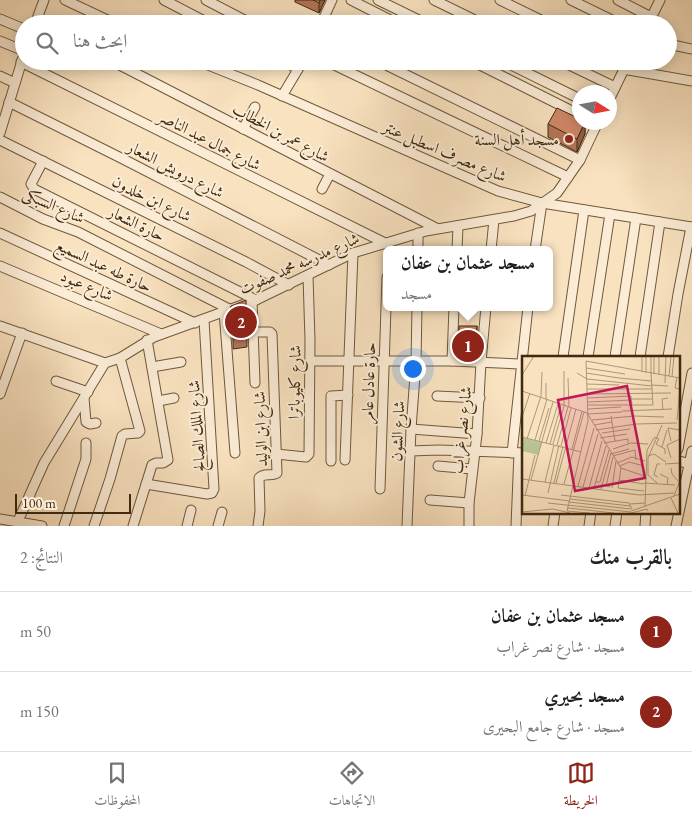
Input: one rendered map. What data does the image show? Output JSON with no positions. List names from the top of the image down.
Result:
{
  "streets": {
    "street": [
      "شارع عمر بن الخطاب",
      "شارع جمال عبد الناصر",
      "شارع مصرف اسطبل عنتر",
      "شارع درويش الشعار",
      "شارع ابن خلدون",
      "شارع السبكى",
      "حارة الشعار",
      "شارع مدرسه محمد صفوت",
      "حارة طه عبد السميع",
      "شارع عبود",
      "شارع كليوباترا",
      "حارة عادل عامر",
      "شارع الملك الصالح",
      "شارع ابن الوليد",
      "شارع نصر غراب",
      "شارع الشون"
    ]
  },
  "crossings": [
    ["شارع عمر بن الخطاب", "شارع مدرسه محمد صفوت"],
    ["شارع جمال عبد الناصر", "شارع مدرسه محمد صفوت"],
    ["شارع مصرف اسطبل عنتر", "شارع مدرسه محمد صفوت"],
    ["شارع درويش الشعار", "شارع مدرسه محمد صفوت"],
    ["شارع ابن خلدون", "حارة الشعار"],
    ["شارع ابن خلدون", "شارع مدرسه محمد صفوت"],
    ["شارع السبكى", "شارع مدرسه محمد صفوت"],
    ["حارة الشعار", "شارع مدرسه محمد صفوت"],
    ["شارع مدرسه محمد صفوت", "حارة طه عبد السميع"],
    ["شارع مدرسه محمد صفوت", "شارع عبود"],
    ["شارع مدرسه محمد صفوت", "شارع كليوباترا"],
    ["شارع مدرسه محمد صفوت", "شارع الملك الصالح"],
    ["حارة طه عبد السميع", "شارع الملك الصالح"],
    ["شارع كليوباترا", "شارع ابن الوليد"]
  ],
  "places": ["مسجد أهل السنة"],
  "scale_bar": "100 m",
  "north": "right",
  "page": {
    "search": "ابحث هنا",
    "popup": ["مسجد عثمان بن عفان", "مسجد"],
    "pins": ["2", "1"],
    "scale": "100 m",
    "heading": ["بالقرب منك", "النتائج: 2"],
    "list": [
      {
        "mark": "1",
        "name": "مسجد عثمان بن عفان",
        "note": "مسجد · شارع نصر غراب",
        "value": "50 m"
      },
      {
        "mark": "2",
        "name": "مسجد بحيري",
        "note": "مسجد · شارع جامع البحيرى",
        "value": "150 m"
      }
    ],
    "nav": ["الخريطة", "الاتجاهات", "المحفوظات"]
  }
}
